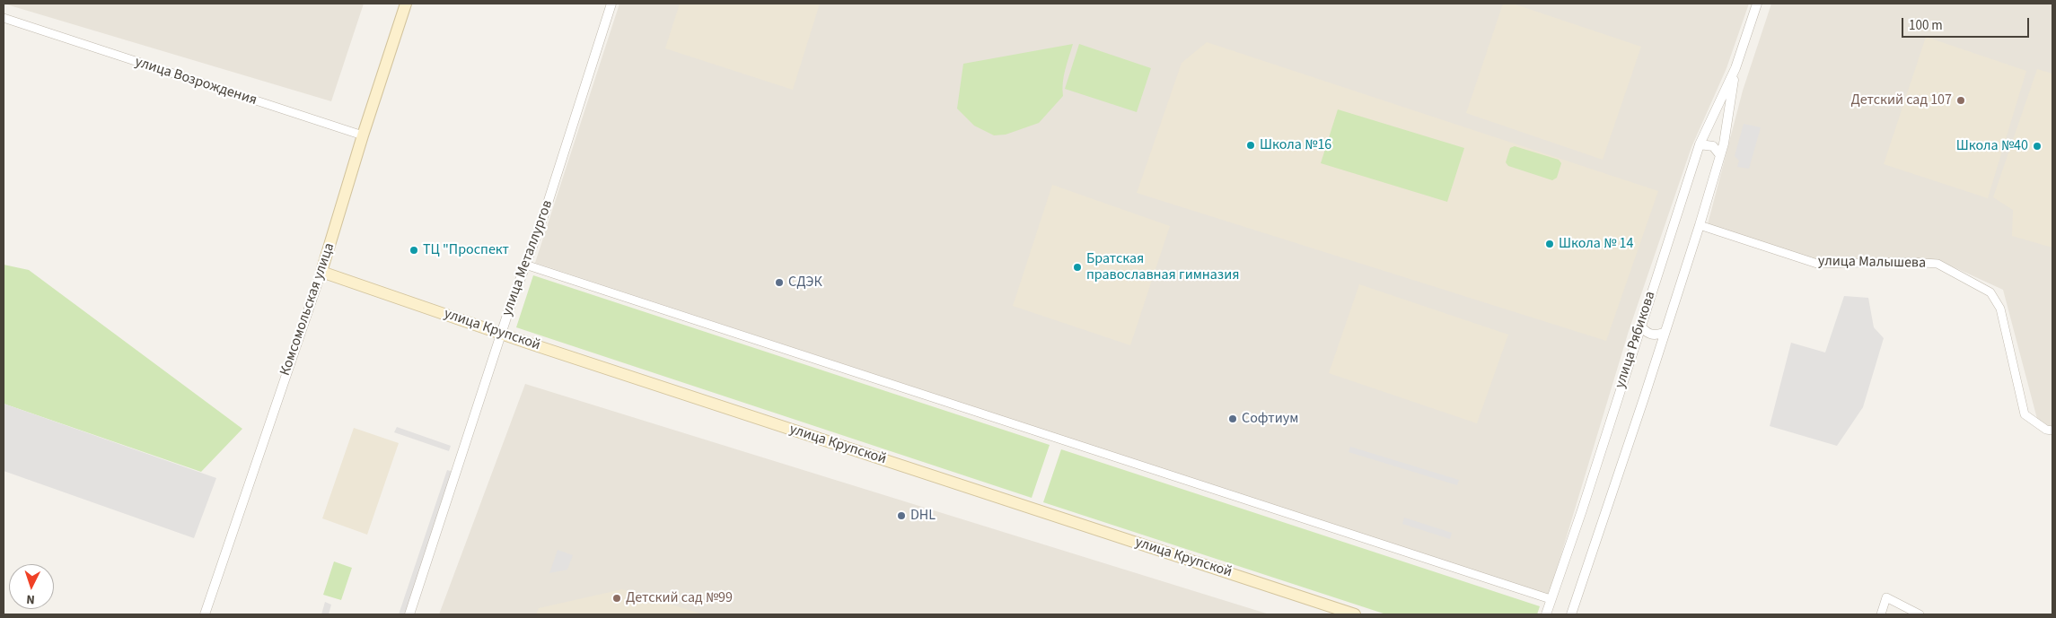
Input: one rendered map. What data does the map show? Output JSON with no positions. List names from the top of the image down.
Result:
{
  "streets": {
    "main road": ["Комсомольская улица", "улица Крупской"],
    "street": [
      "улица Возрождения",
      "улица Металлургов",
      "улица Малышева",
      "улица Рябикова"
    ]
  },
  "crossings": [
    ["улица Возрождения", "Комсомольская улица"],
    ["улица Металлургов", "улица Крупской"],
    ["улица Малышева", "улица Рябикова"],
    ["Комсомольская улица", "улица Крупской"]
  ],
  "places": [
    "Детский сад 107",
    "Школа №16",
    "Школа №40",
    "Школа № 14",
    "ТЦ \"Проспект",
    "Братская православная гимназия",
    "СДЭК",
    "Софтиум",
    "DHL",
    "Детский сад №99"
  ],
  "scale_bar": "100 m",
  "north": "bottom"
}
